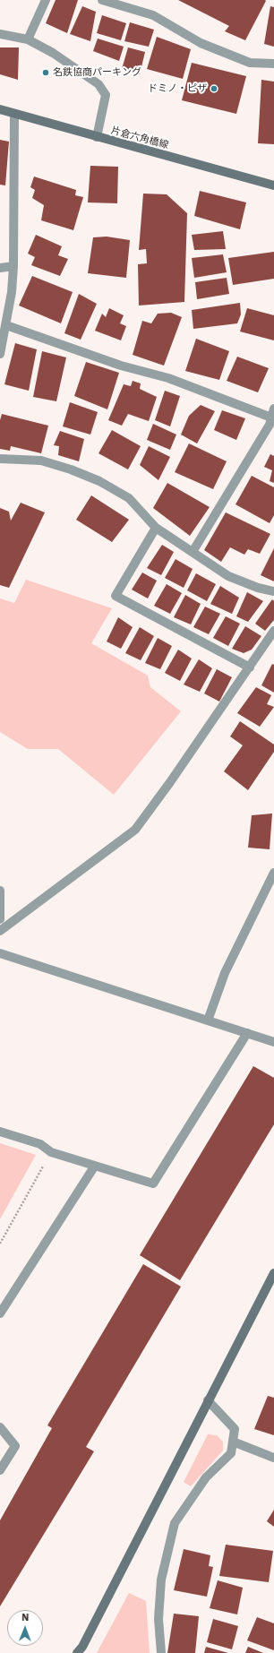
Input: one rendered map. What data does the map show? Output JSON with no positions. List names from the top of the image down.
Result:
{
  "streets": {
    "street": ["片倉六角橋線"]
  },
  "places": ["名鉄協商パーキング", "ドミノ・ピザ"],
  "north": "top"
}
